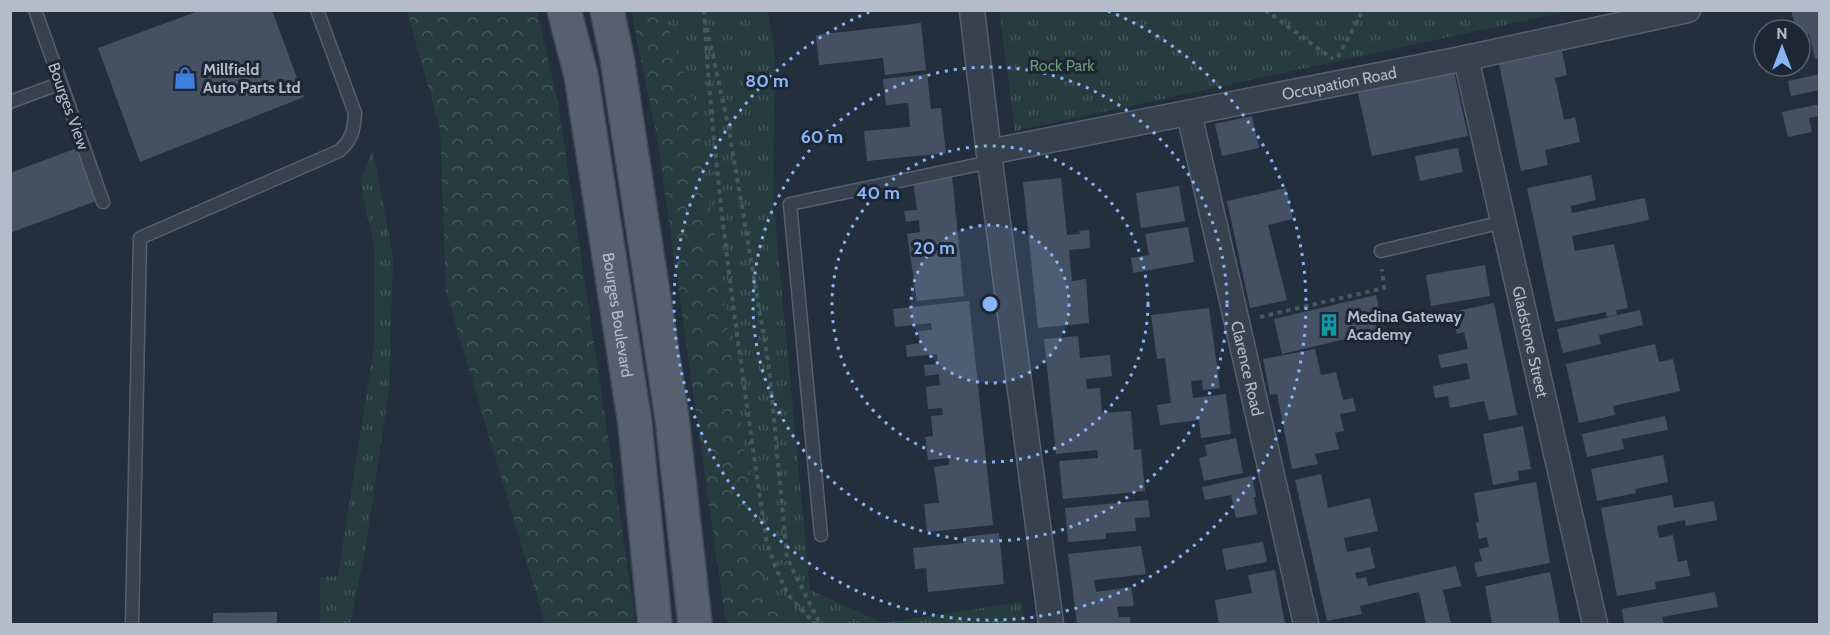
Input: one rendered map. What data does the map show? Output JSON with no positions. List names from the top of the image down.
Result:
{
  "streets": {
    "main road": ["Bourges Boulevard"],
    "street": ["Occupation Road", "Gladstone Street", "Clarence Road"],
    "lane": ["Bourges View"]
  },
  "crossings": [
    ["Occupation Road", "Gladstone Street"],
    ["Occupation Road", "Clarence Road"]
  ],
  "parks": ["Rock Park"],
  "places": {
    "shop": ["Millfield Auto Parts Ltd"],
    "building": ["Medina Gateway Academy"]
  },
  "north": "top",
  "rings": [
    "80 m",
    "60 m",
    "40 m",
    "20 m"
  ]
}
